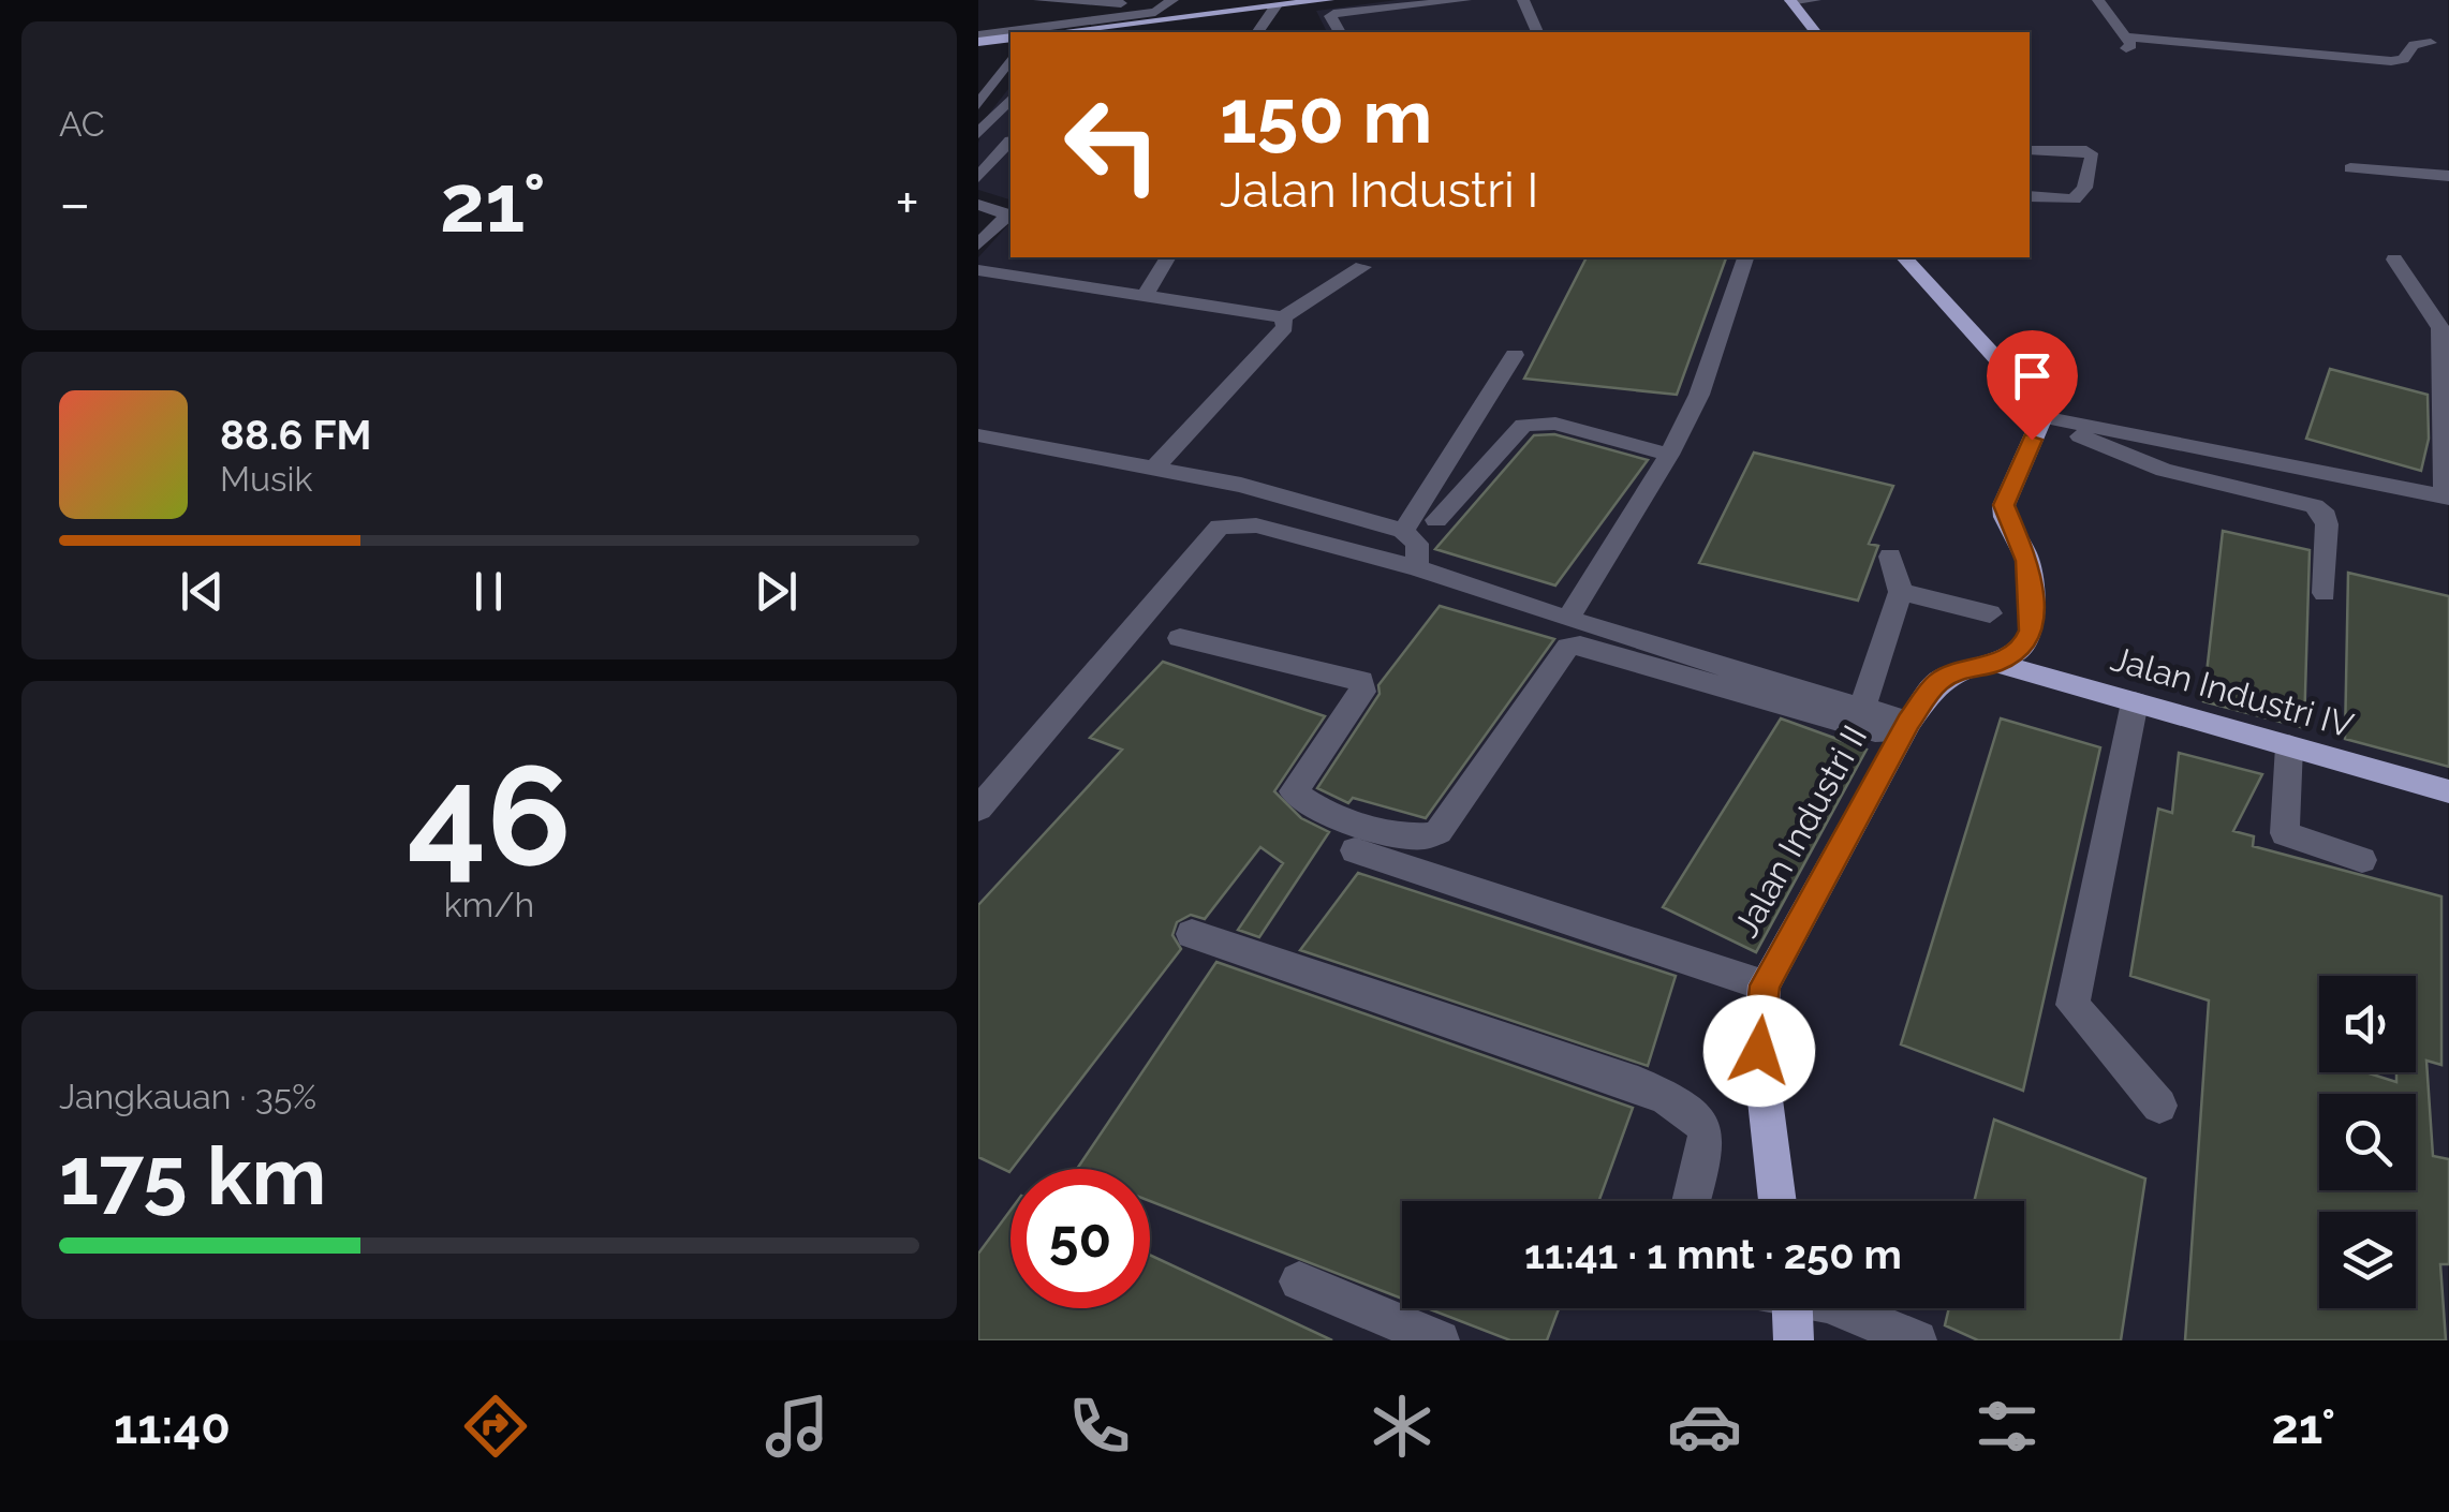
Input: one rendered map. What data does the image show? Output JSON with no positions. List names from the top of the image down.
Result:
{
  "streets": {
    "main road": ["Jalan Industri IV", "Jalan Industri II"]
  },
  "crossings": [
    ["Jalan Industri IV", "Jalan Industri II"]
  ],
  "page": {
    "tile": [
      "AC",
      ["46", "km/h"],
      ["Jangkauan · 35%", "175 km"]
    ],
    "turn": ["150 m", "Jalan Industri I"],
    "heat": ["−", "21°", "+"],
    "song": ["88.6 FM", "Musik"],
    "limit": "50",
    "trip": "11:41 · 1 mnt · 250 m",
    "tabs": ["11:40", "21°"]
  }
}
